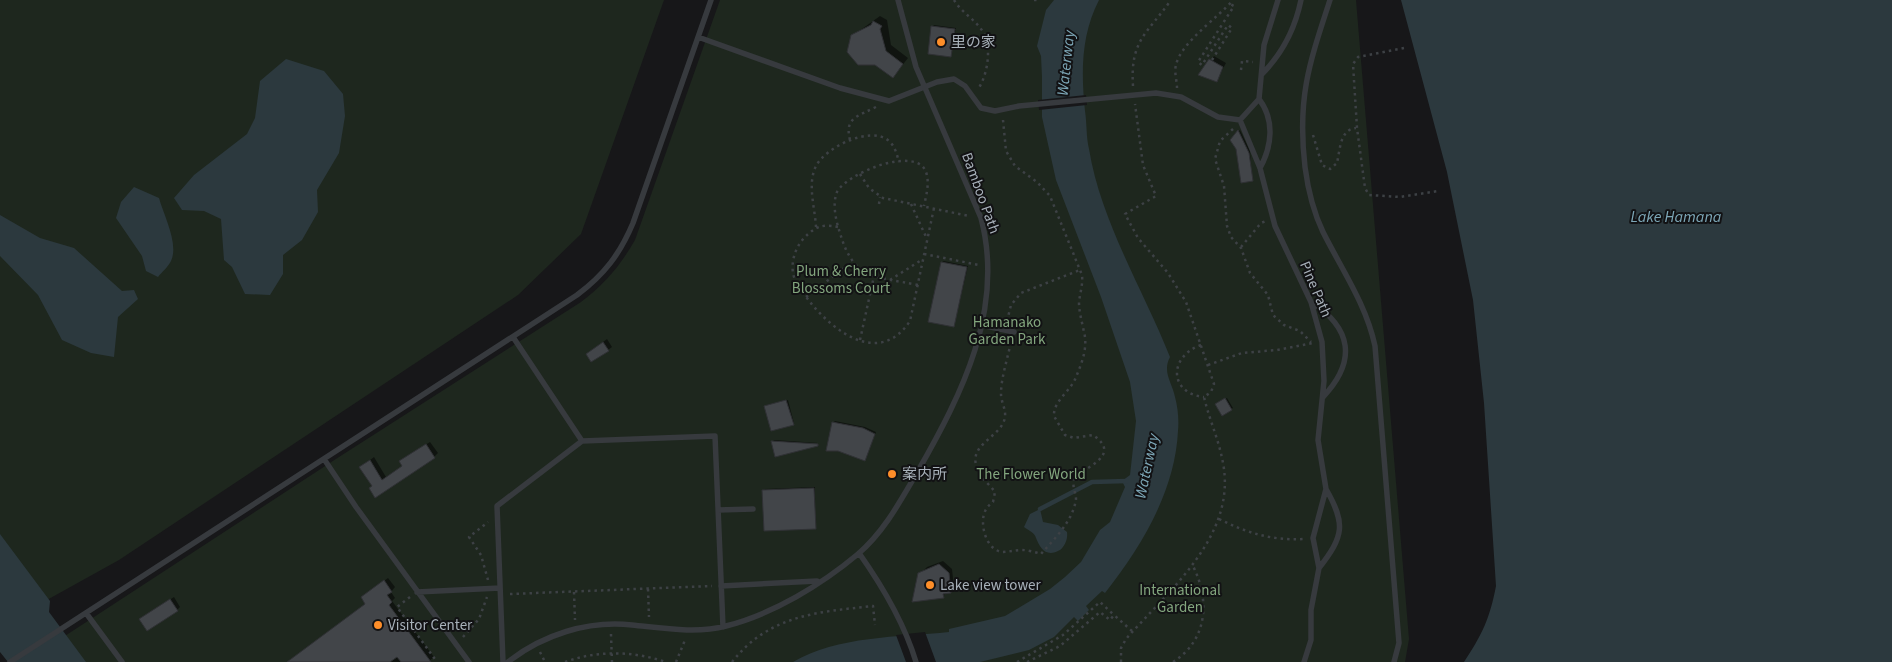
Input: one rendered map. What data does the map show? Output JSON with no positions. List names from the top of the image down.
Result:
{
  "streets": {
    "lane": ["Bamboo Path", "Pine Path"]
  },
  "water": ["Waterway", "Lake Hamana"],
  "parks": [
    "Plum & Cherry Blossoms Court",
    "Hamanako Garden Park",
    "The Flower World",
    "International Garden"
  ],
  "places": [
    "里の家",
    "案内所",
    "Lake view tower",
    "Visitor Center"
  ]
}
